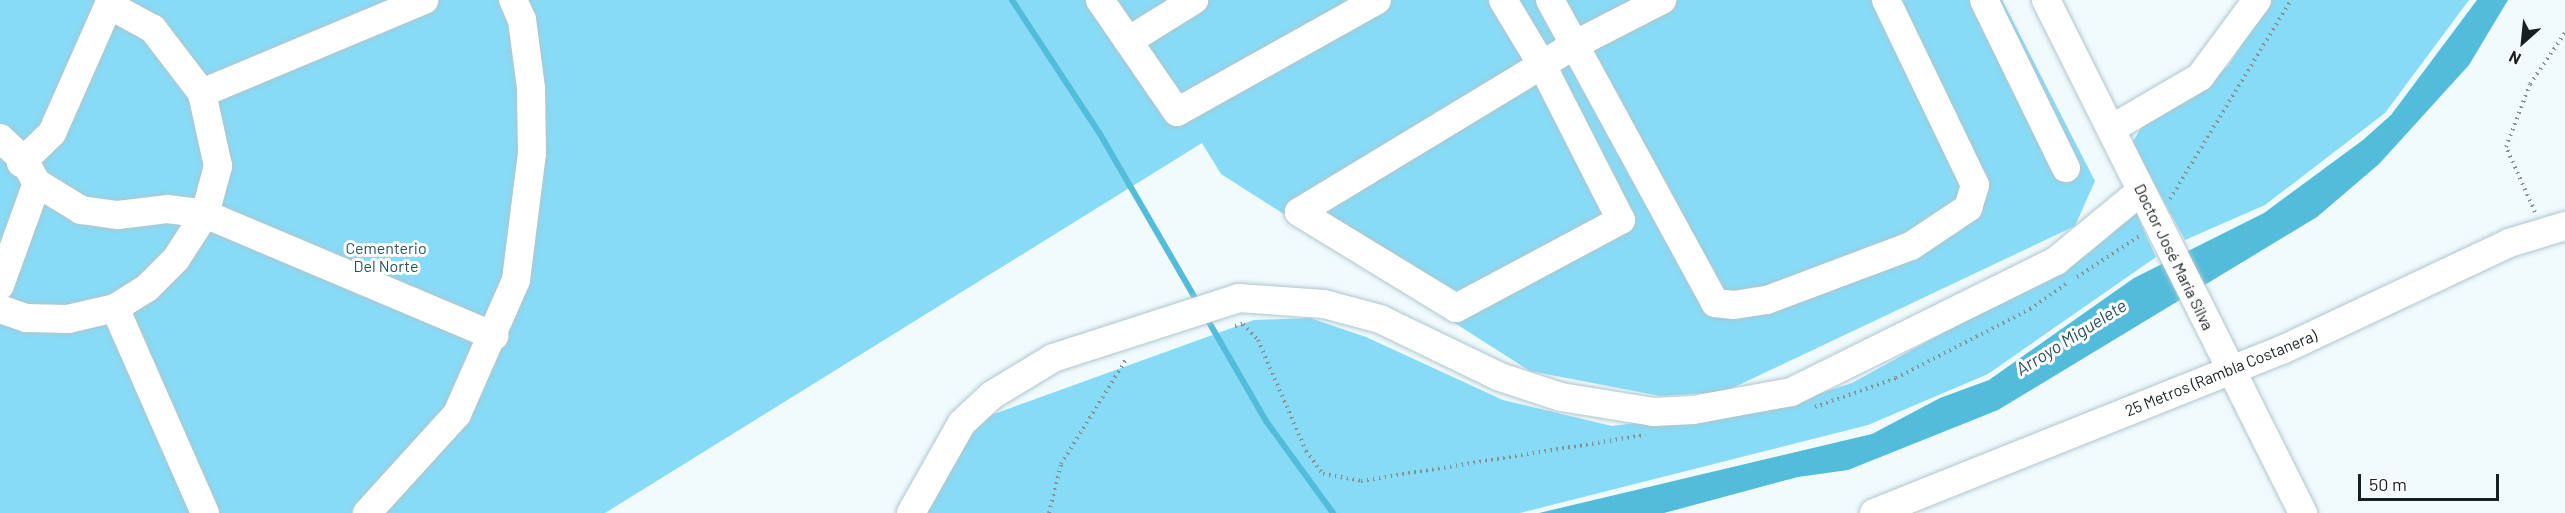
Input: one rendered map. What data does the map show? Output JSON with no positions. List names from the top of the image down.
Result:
{
  "streets": {
    "street": ["Doctor José María Silva", "25 Metros (Rambla Costanera)"]
  },
  "crossings": [
    ["Doctor José María Silva", "25 Metros (Rambla Costanera)"]
  ],
  "water": ["Arroyo Miguelete"],
  "parks": ["Cementerio Del Norte"],
  "scale_bar": "50 m",
  "north": "bottom left"
}
